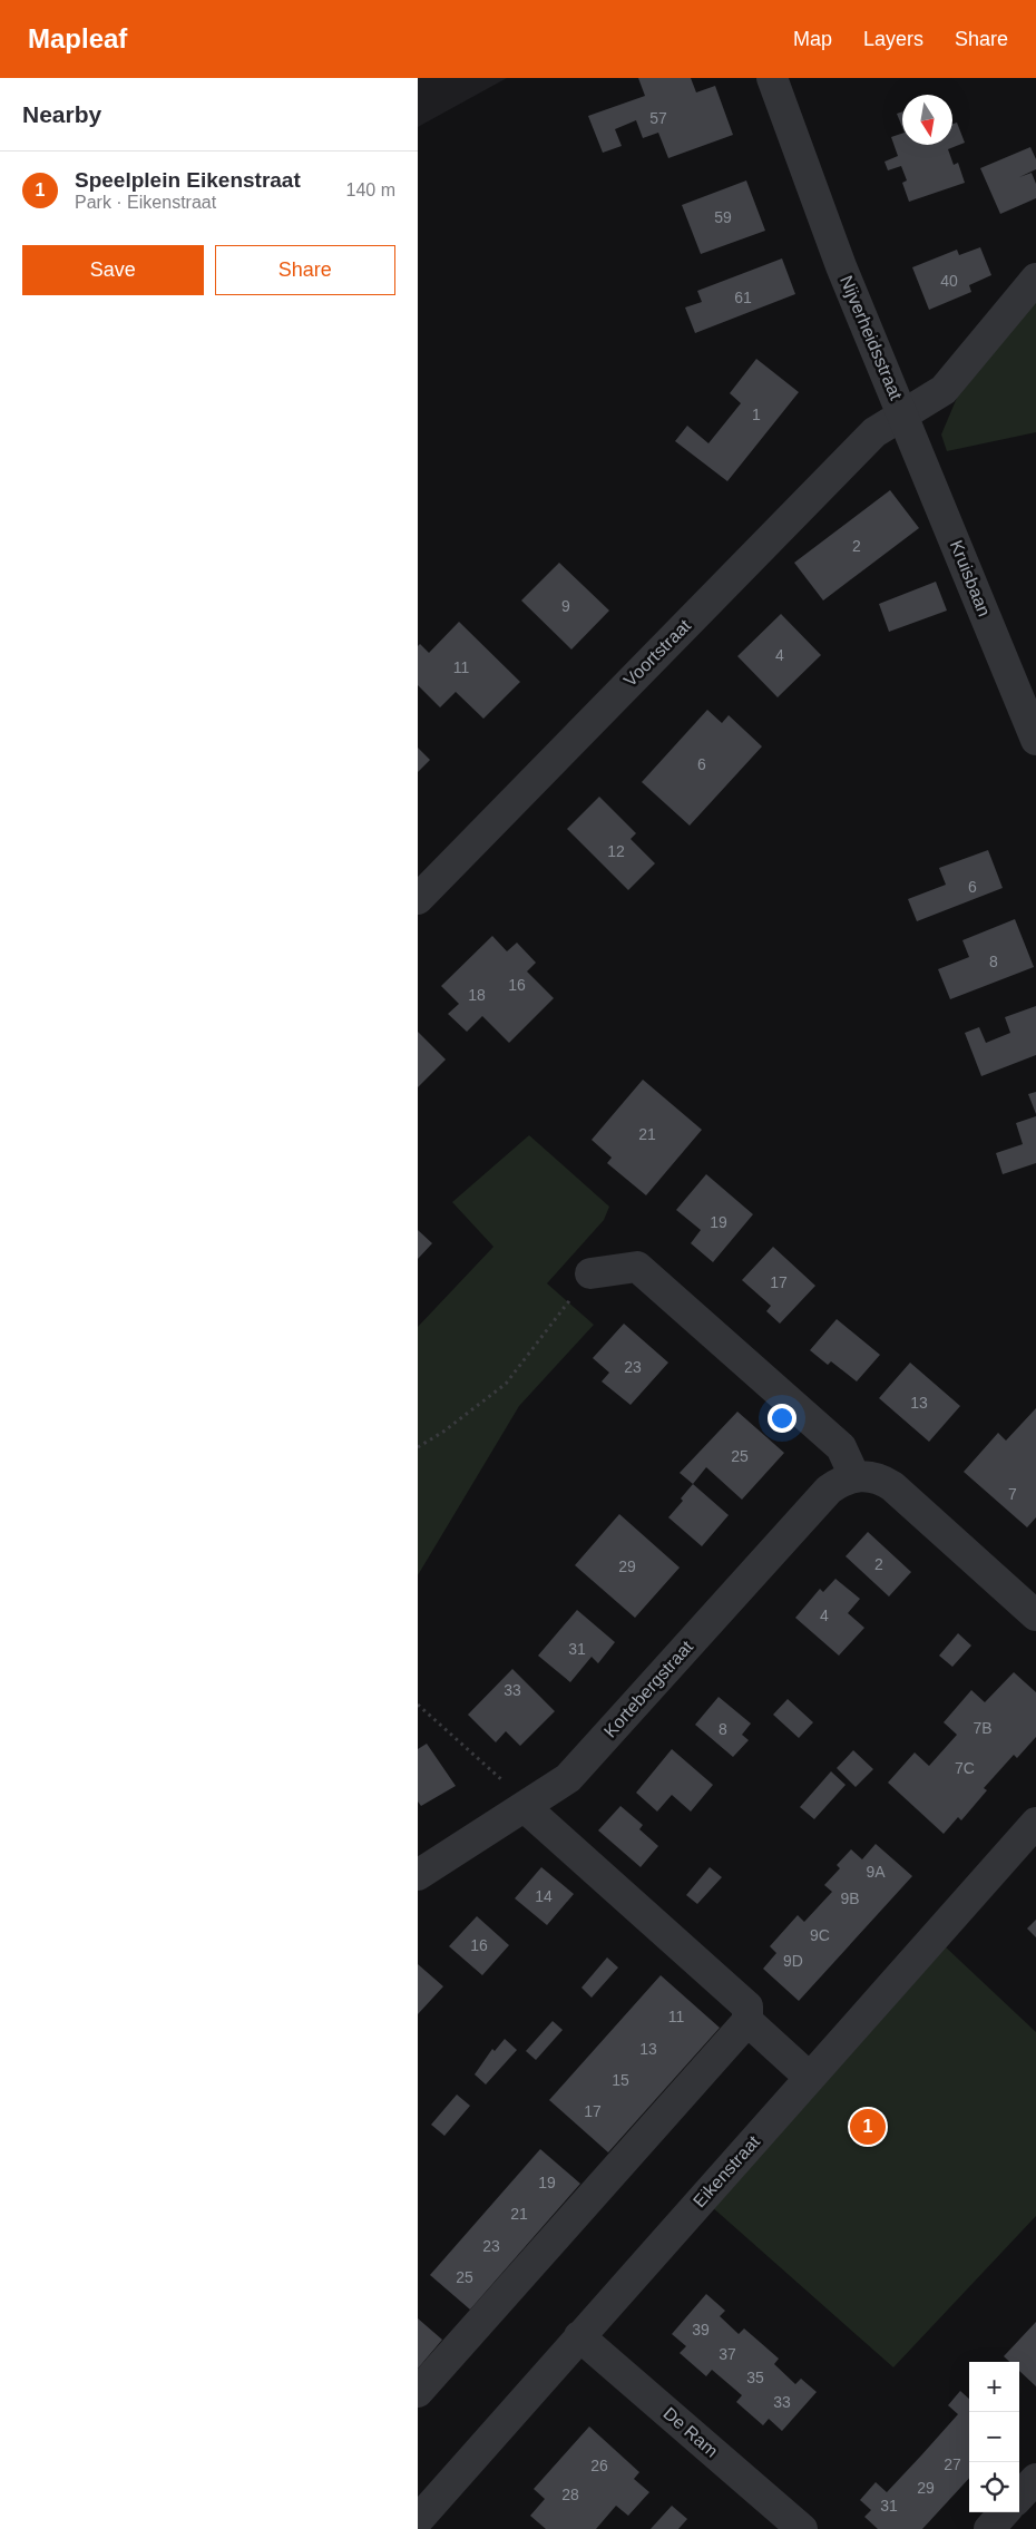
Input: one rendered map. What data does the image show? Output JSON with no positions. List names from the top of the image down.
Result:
{
  "streets": {
    "street": [
      "Nijverheidsstraat",
      "Kruisbaan",
      "Voortstraat",
      "Kortebergstraat",
      "Eikenstraat",
      "De Ram"
    ]
  },
  "crossings": [
    ["Nijverheidsstraat", "Kruisbaan"],
    ["Nijverheidsstraat", "Voortstraat"],
    ["Kruisbaan", "Voortstraat"],
    ["Eikenstraat", "De Ram"]
  ],
  "house_numbers": [
    "57",
    "59",
    "40",
    "61",
    "1",
    "2",
    "9",
    "4",
    "11",
    "6",
    "12",
    "6",
    "8",
    "16",
    "18",
    "21",
    "19",
    "17",
    "23",
    "13",
    "25",
    "7",
    "2",
    "29",
    "4",
    "31",
    "33",
    "7B",
    "8",
    "7C",
    "9A",
    "14",
    "9B",
    "9C",
    "16",
    "9D",
    "11",
    "13",
    "15",
    "17",
    "19",
    "21",
    "23",
    "25",
    "39",
    "37",
    "35",
    "33",
    "27",
    "26",
    "29",
    "28",
    "31"
  ],
  "north": "bottom",
  "page": {
    "header": "Mapleaf",
    "nav": ["Map", "Layers", "Share"],
    "heading": "Nearby",
    "list": [
      {
        "mark": "1",
        "name": "Speelplein Eikenstraat",
        "note": "Park · Eikenstraat",
        "value": "140 m"
      }
    ],
    "buttons": ["Save", "Share"],
    "pins": "1",
    "map_buttons": ["+", "−"]
  }
}
